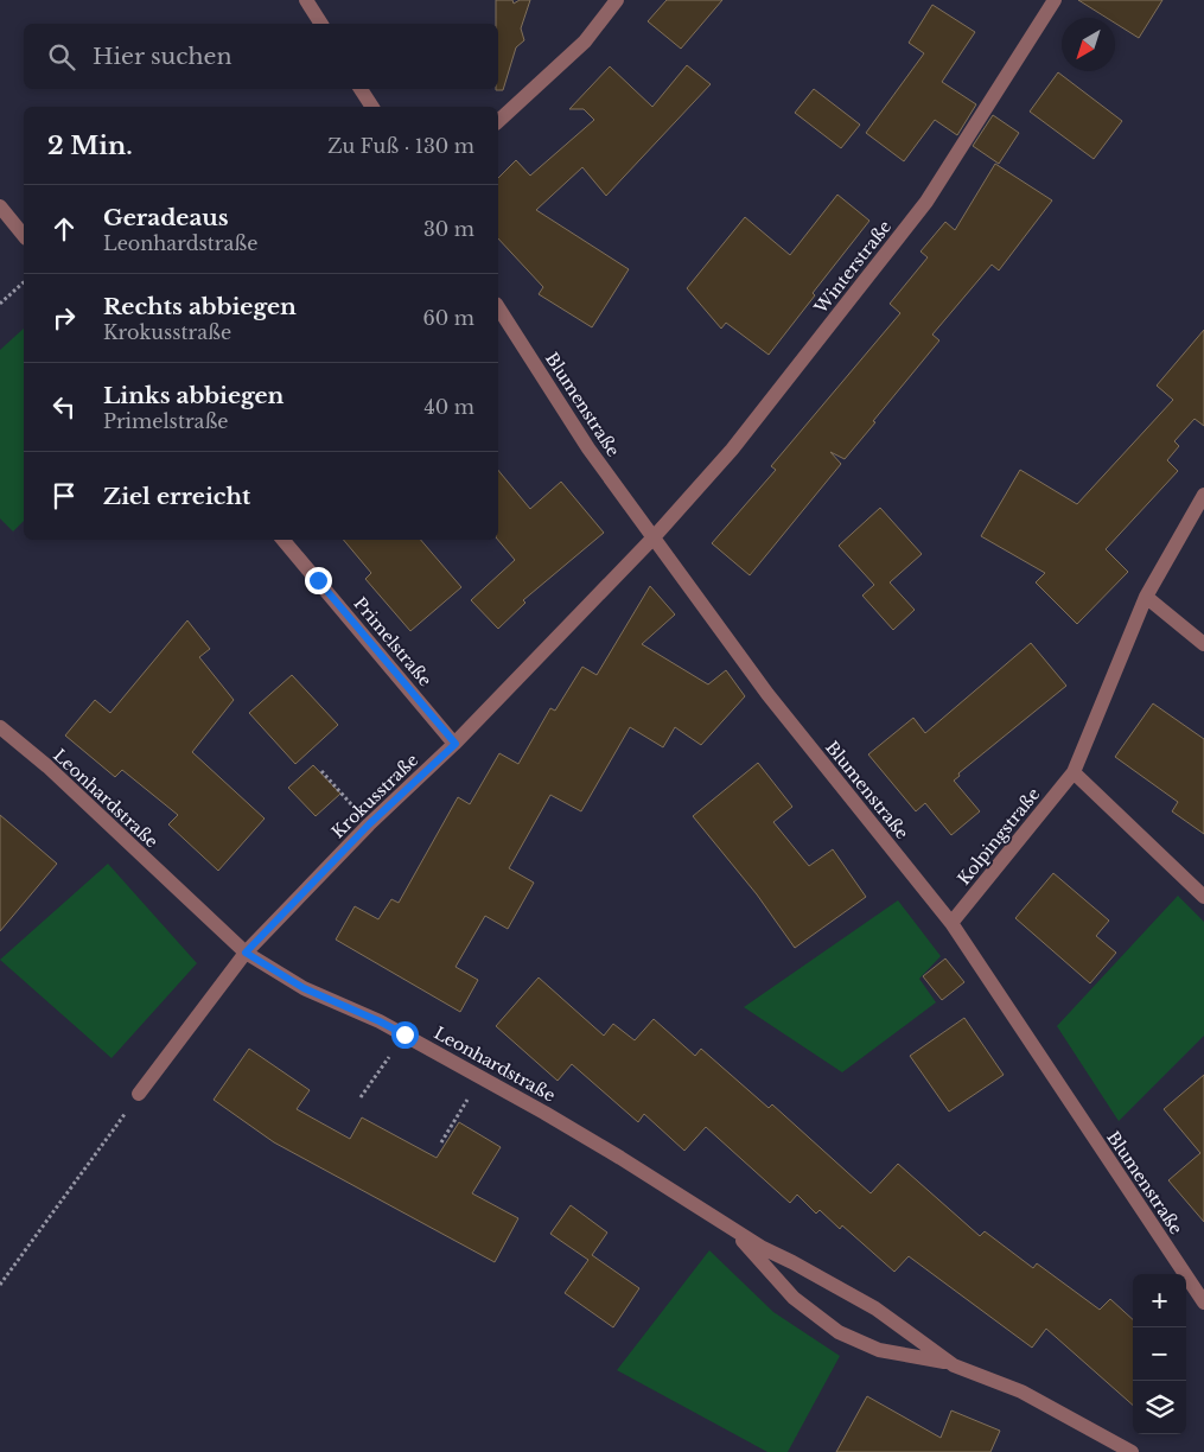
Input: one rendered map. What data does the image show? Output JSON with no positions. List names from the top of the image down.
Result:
{
  "streets": {
    "street": [
      "Winterstraße",
      "Blumenstraße",
      "Primelstraße",
      "Krokusstraße",
      "Leonhardstraße",
      "Kolpingstraße"
    ]
  },
  "crossings": [
    ["Winterstraße", "Blumenstraße"],
    ["Winterstraße", "Krokusstraße"],
    ["Blumenstraße", "Krokusstraße"],
    ["Blumenstraße", "Kolpingstraße"],
    ["Primelstraße", "Krokusstraße"],
    ["Krokusstraße", "Leonhardstraße"]
  ],
  "north": "bottom left",
  "page": {
    "search": "Hier suchen",
    "heading": ["2 Min.", "Zu Fuß · 130 m"],
    "list": [
      ["Geradeaus", "Leonhardstraße", "30 m"],
      ["Rechts abbiegen", "Krokusstraße", "60 m"],
      ["Links abbiegen", "Primelstraße", "40 m"],
      "Ziel erreicht"
    ],
    "map_buttons": ["+", "−"]
  }
}
